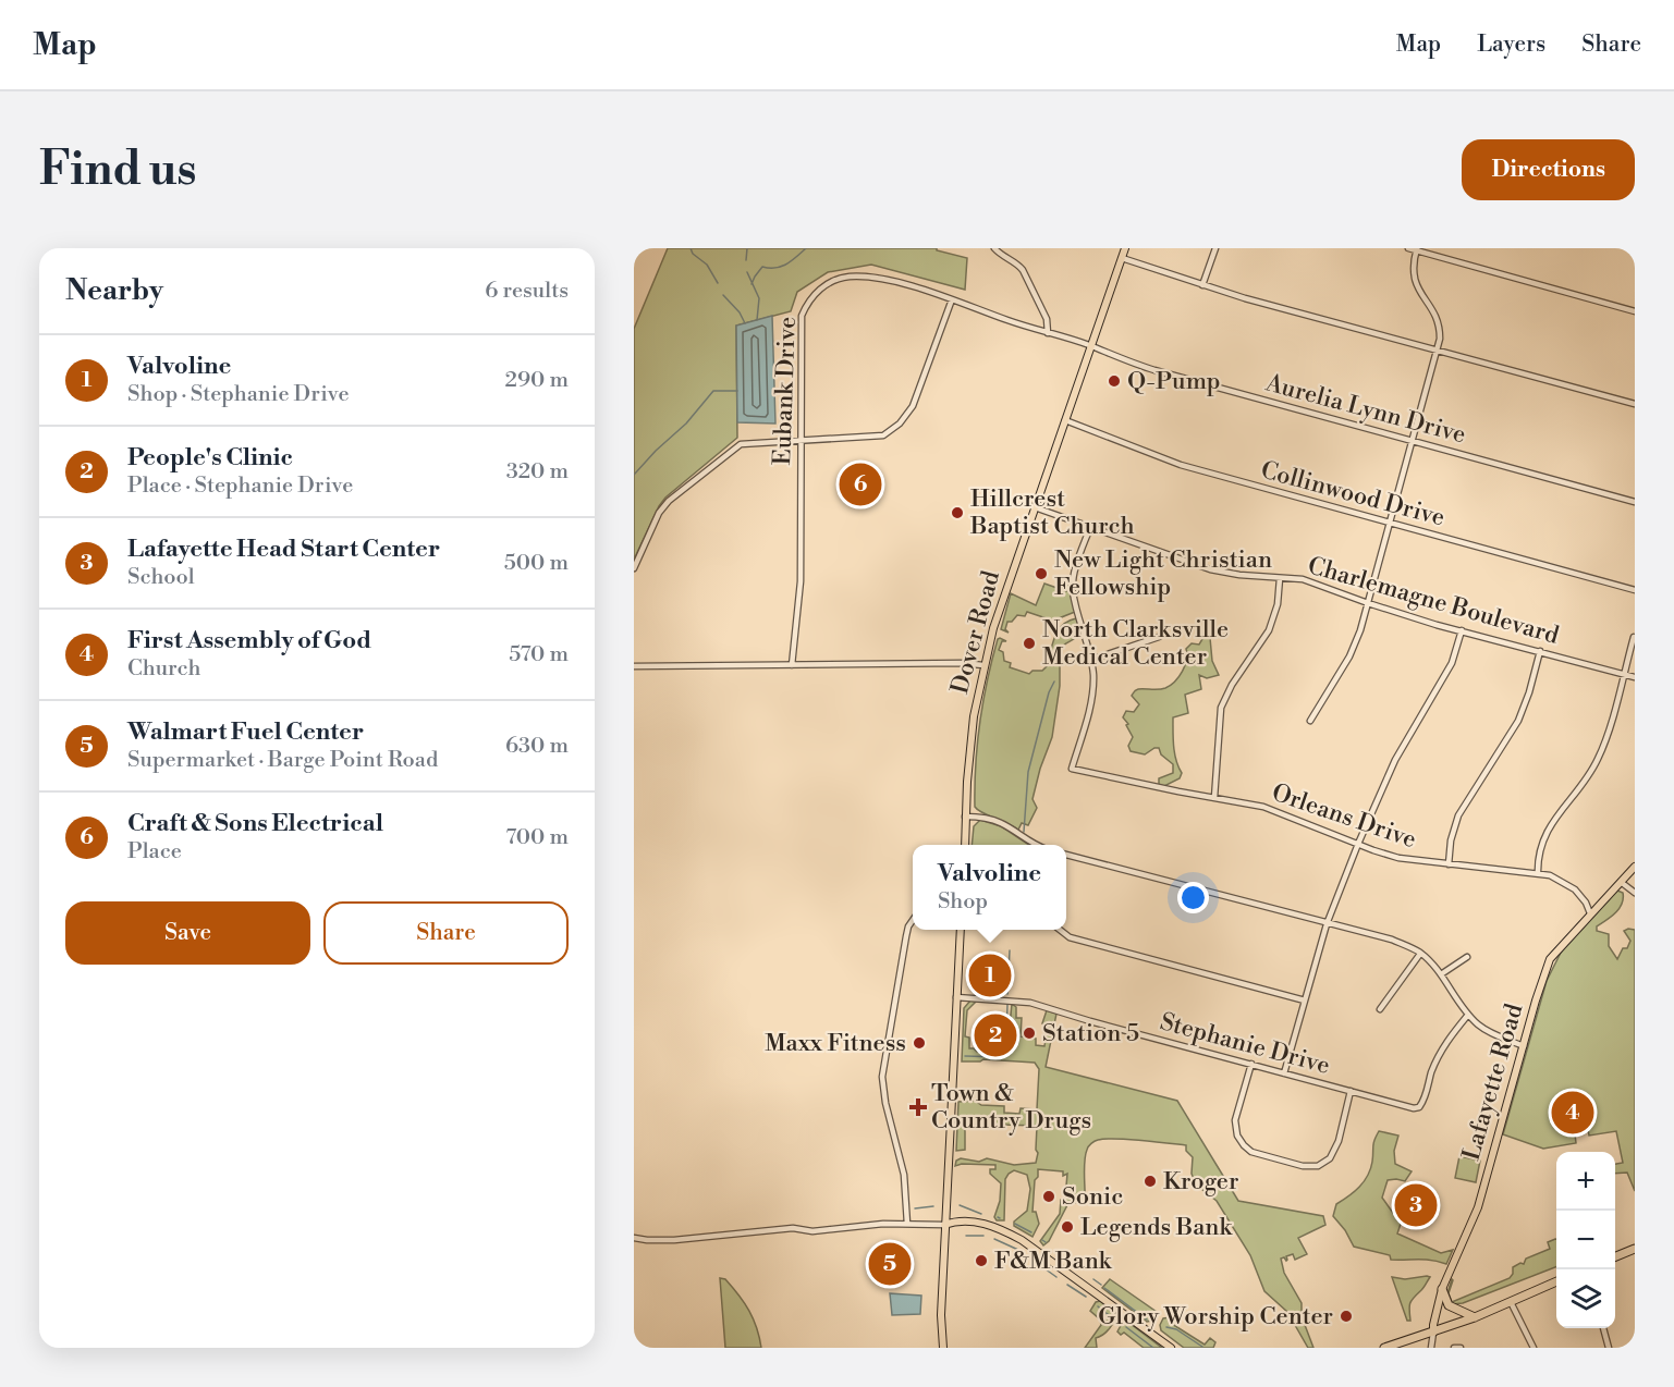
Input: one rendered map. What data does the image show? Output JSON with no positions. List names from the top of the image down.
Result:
{
  "streets": {
    "main road": ["Dover Road", "Lafayette Road"],
    "street": [
      "Eubank Drive",
      "Aurelia Lynn Drive",
      "Collinwood Drive",
      "Charlemagne Boulevard",
      "Orleans Drive",
      "Stephanie Drive"
    ]
  },
  "crossings": [
    ["Eubank Drive", "Aurelia Lynn Drive"],
    ["Eubank Drive", "Dover Road"],
    ["Aurelia Lynn Drive", "Dover Road"],
    ["Collinwood Drive", "Dover Road"],
    ["Charlemagne Boulevard", "Dover Road"],
    ["Orleans Drive", "Lafayette Road"]
  ],
  "places": {
    "other": [
      "Q-Pump",
      "Hillcrest Baptist Church",
      "New Light Christian Fellowship",
      "North Clarksville Medical Center",
      "Station 5",
      "Maxx Fitness",
      "Kroger",
      "Sonic",
      "Legends Bank",
      "F&M Bank",
      "Glory Worship Center"
    ],
    "health": ["Town & Country Drugs"]
  },
  "page": {
    "header": "Map",
    "nav": ["Map", "Layers", "Share"],
    "buttons": [
      "Directions",
      ["Save", "Share"]
    ],
    "title": "Find us",
    "heading": ["Nearby", "6 results"],
    "list": [
      {
        "mark": "1",
        "name": "Valvoline",
        "note": "Shop · Stephanie Drive",
        "value": "290 m"
      },
      {
        "mark": "2",
        "name": "People's Clinic",
        "note": "Place · Stephanie Drive",
        "value": "320 m"
      },
      {
        "mark": "3",
        "name": "Lafayette Head Start Center",
        "note": "School",
        "value": "500 m"
      },
      {
        "mark": "4",
        "name": "First Assembly of God",
        "note": "Church",
        "value": "570 m"
      },
      {
        "mark": "5",
        "name": "Walmart Fuel Center",
        "note": "Supermarket · Barge Point Road",
        "value": "630 m"
      },
      {
        "mark": "6",
        "name": "Craft & Sons Electrical",
        "note": "Place",
        "value": "700 m"
      }
    ],
    "pins": [
      "6",
      "1",
      "2",
      "4",
      "3",
      "5"
    ],
    "popup": ["Valvoline", "Shop"],
    "map_buttons": ["+", "−"]
  }
}
